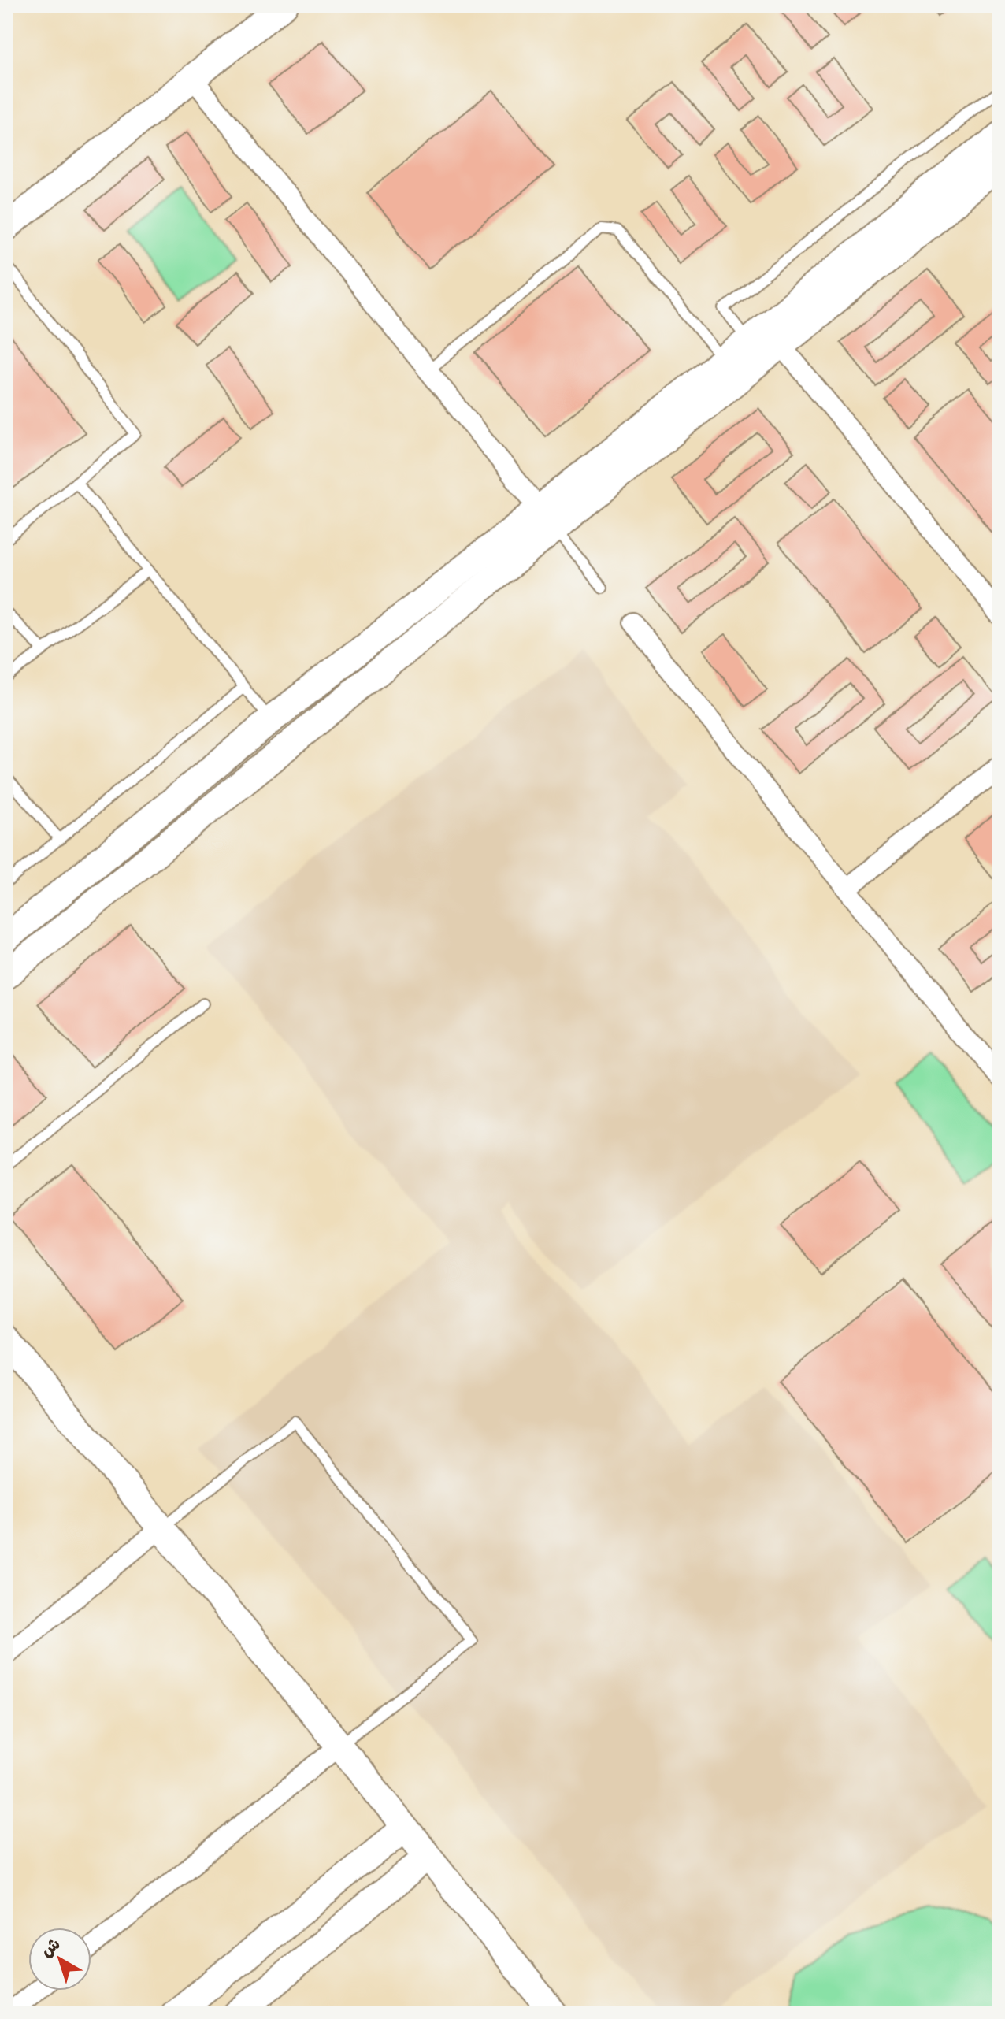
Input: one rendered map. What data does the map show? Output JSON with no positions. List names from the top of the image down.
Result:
{
  "north": "top left"
}
